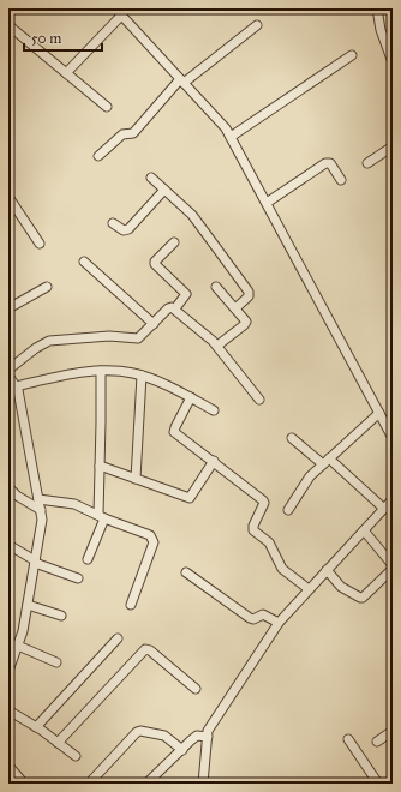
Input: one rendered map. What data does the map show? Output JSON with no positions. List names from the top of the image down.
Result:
{
  "scale_bar": "50 m"
}
